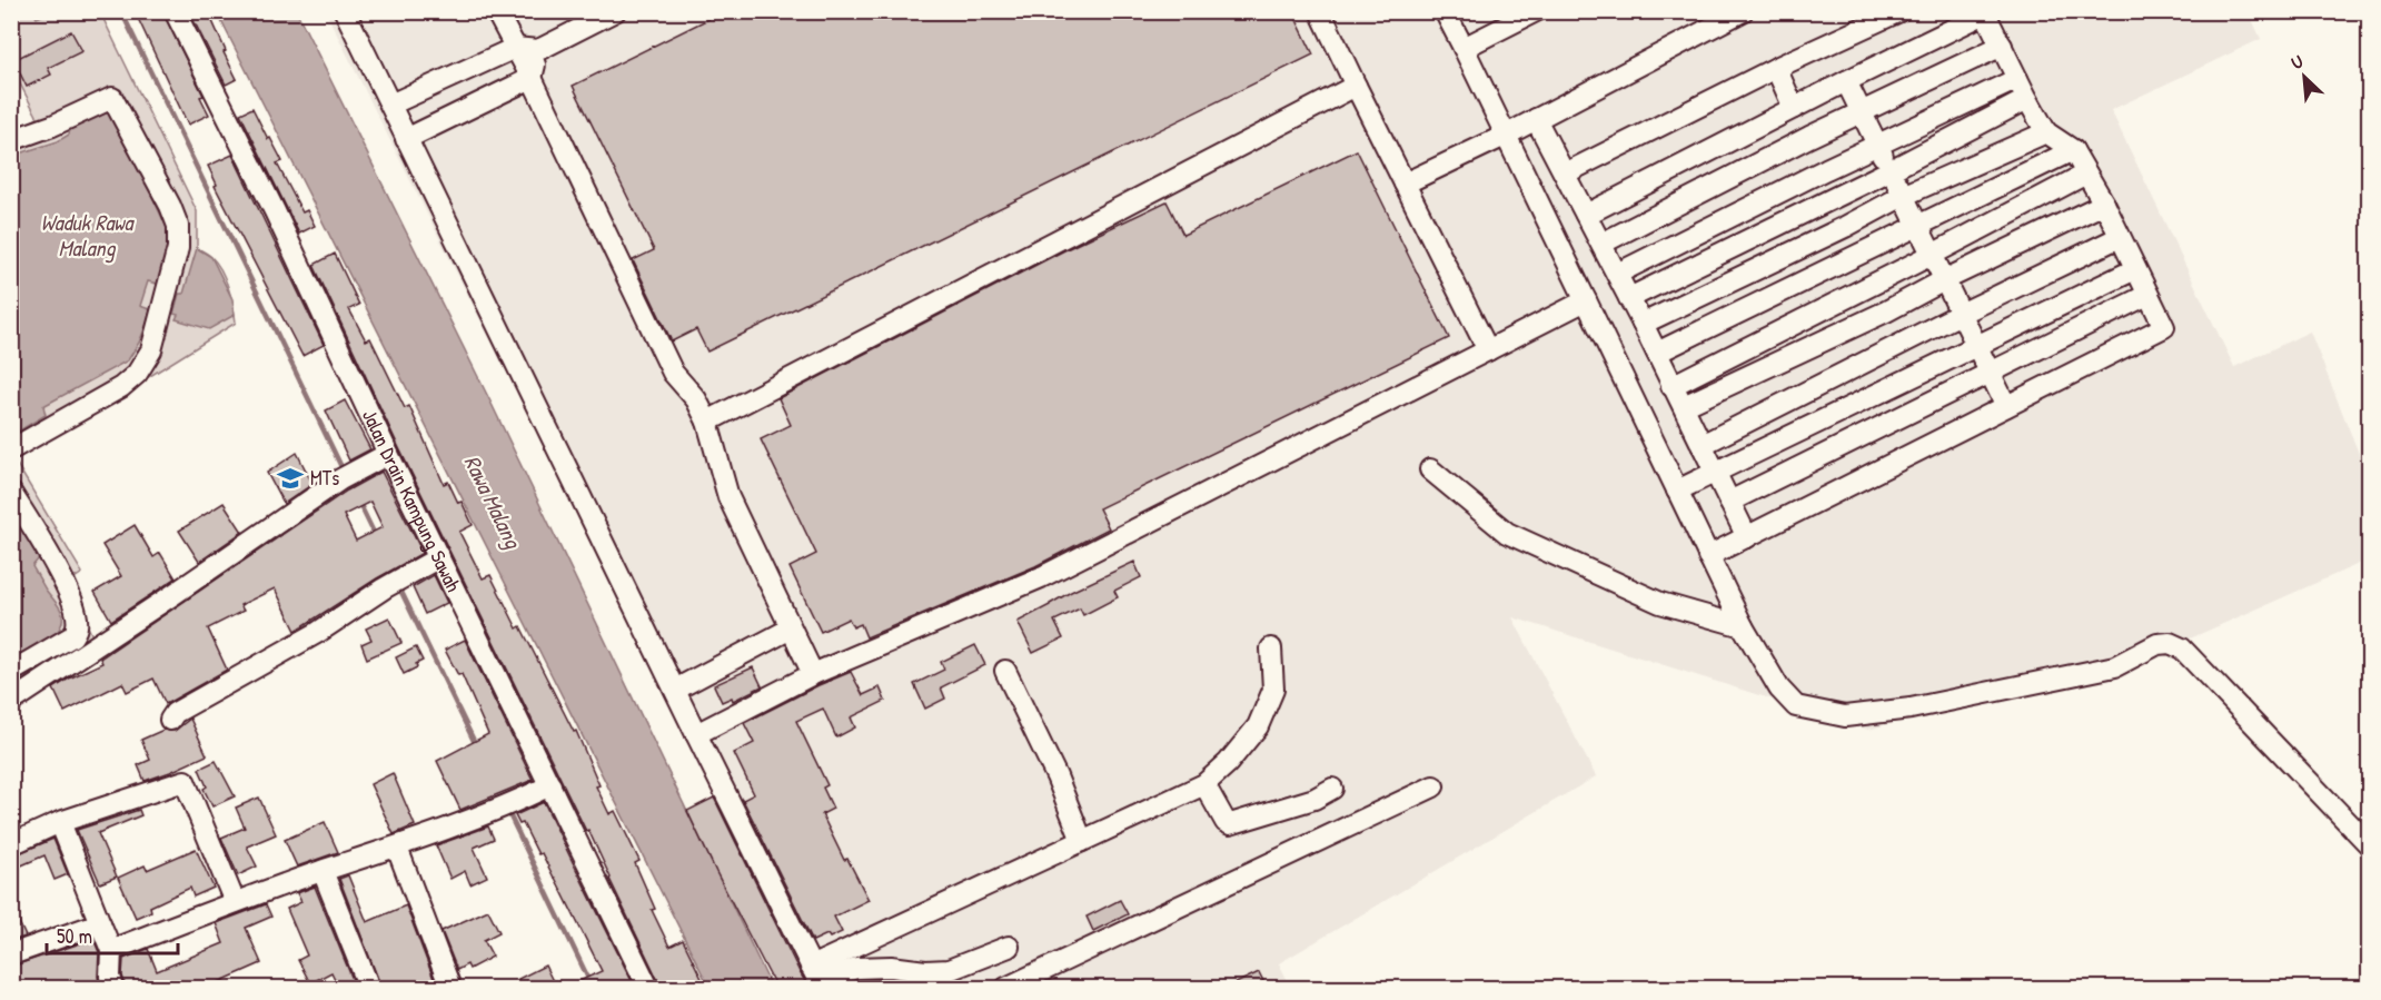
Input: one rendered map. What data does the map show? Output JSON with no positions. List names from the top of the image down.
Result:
{
  "streets": {
    "street": ["Jalan Drain Kampung Sawah"]
  },
  "water": ["Waduk Rawa Malang", "Rawa Malang"],
  "places": {
    "school or university": ["MTs"]
  },
  "scale_bar": "50 m",
  "north": "top left"
}
